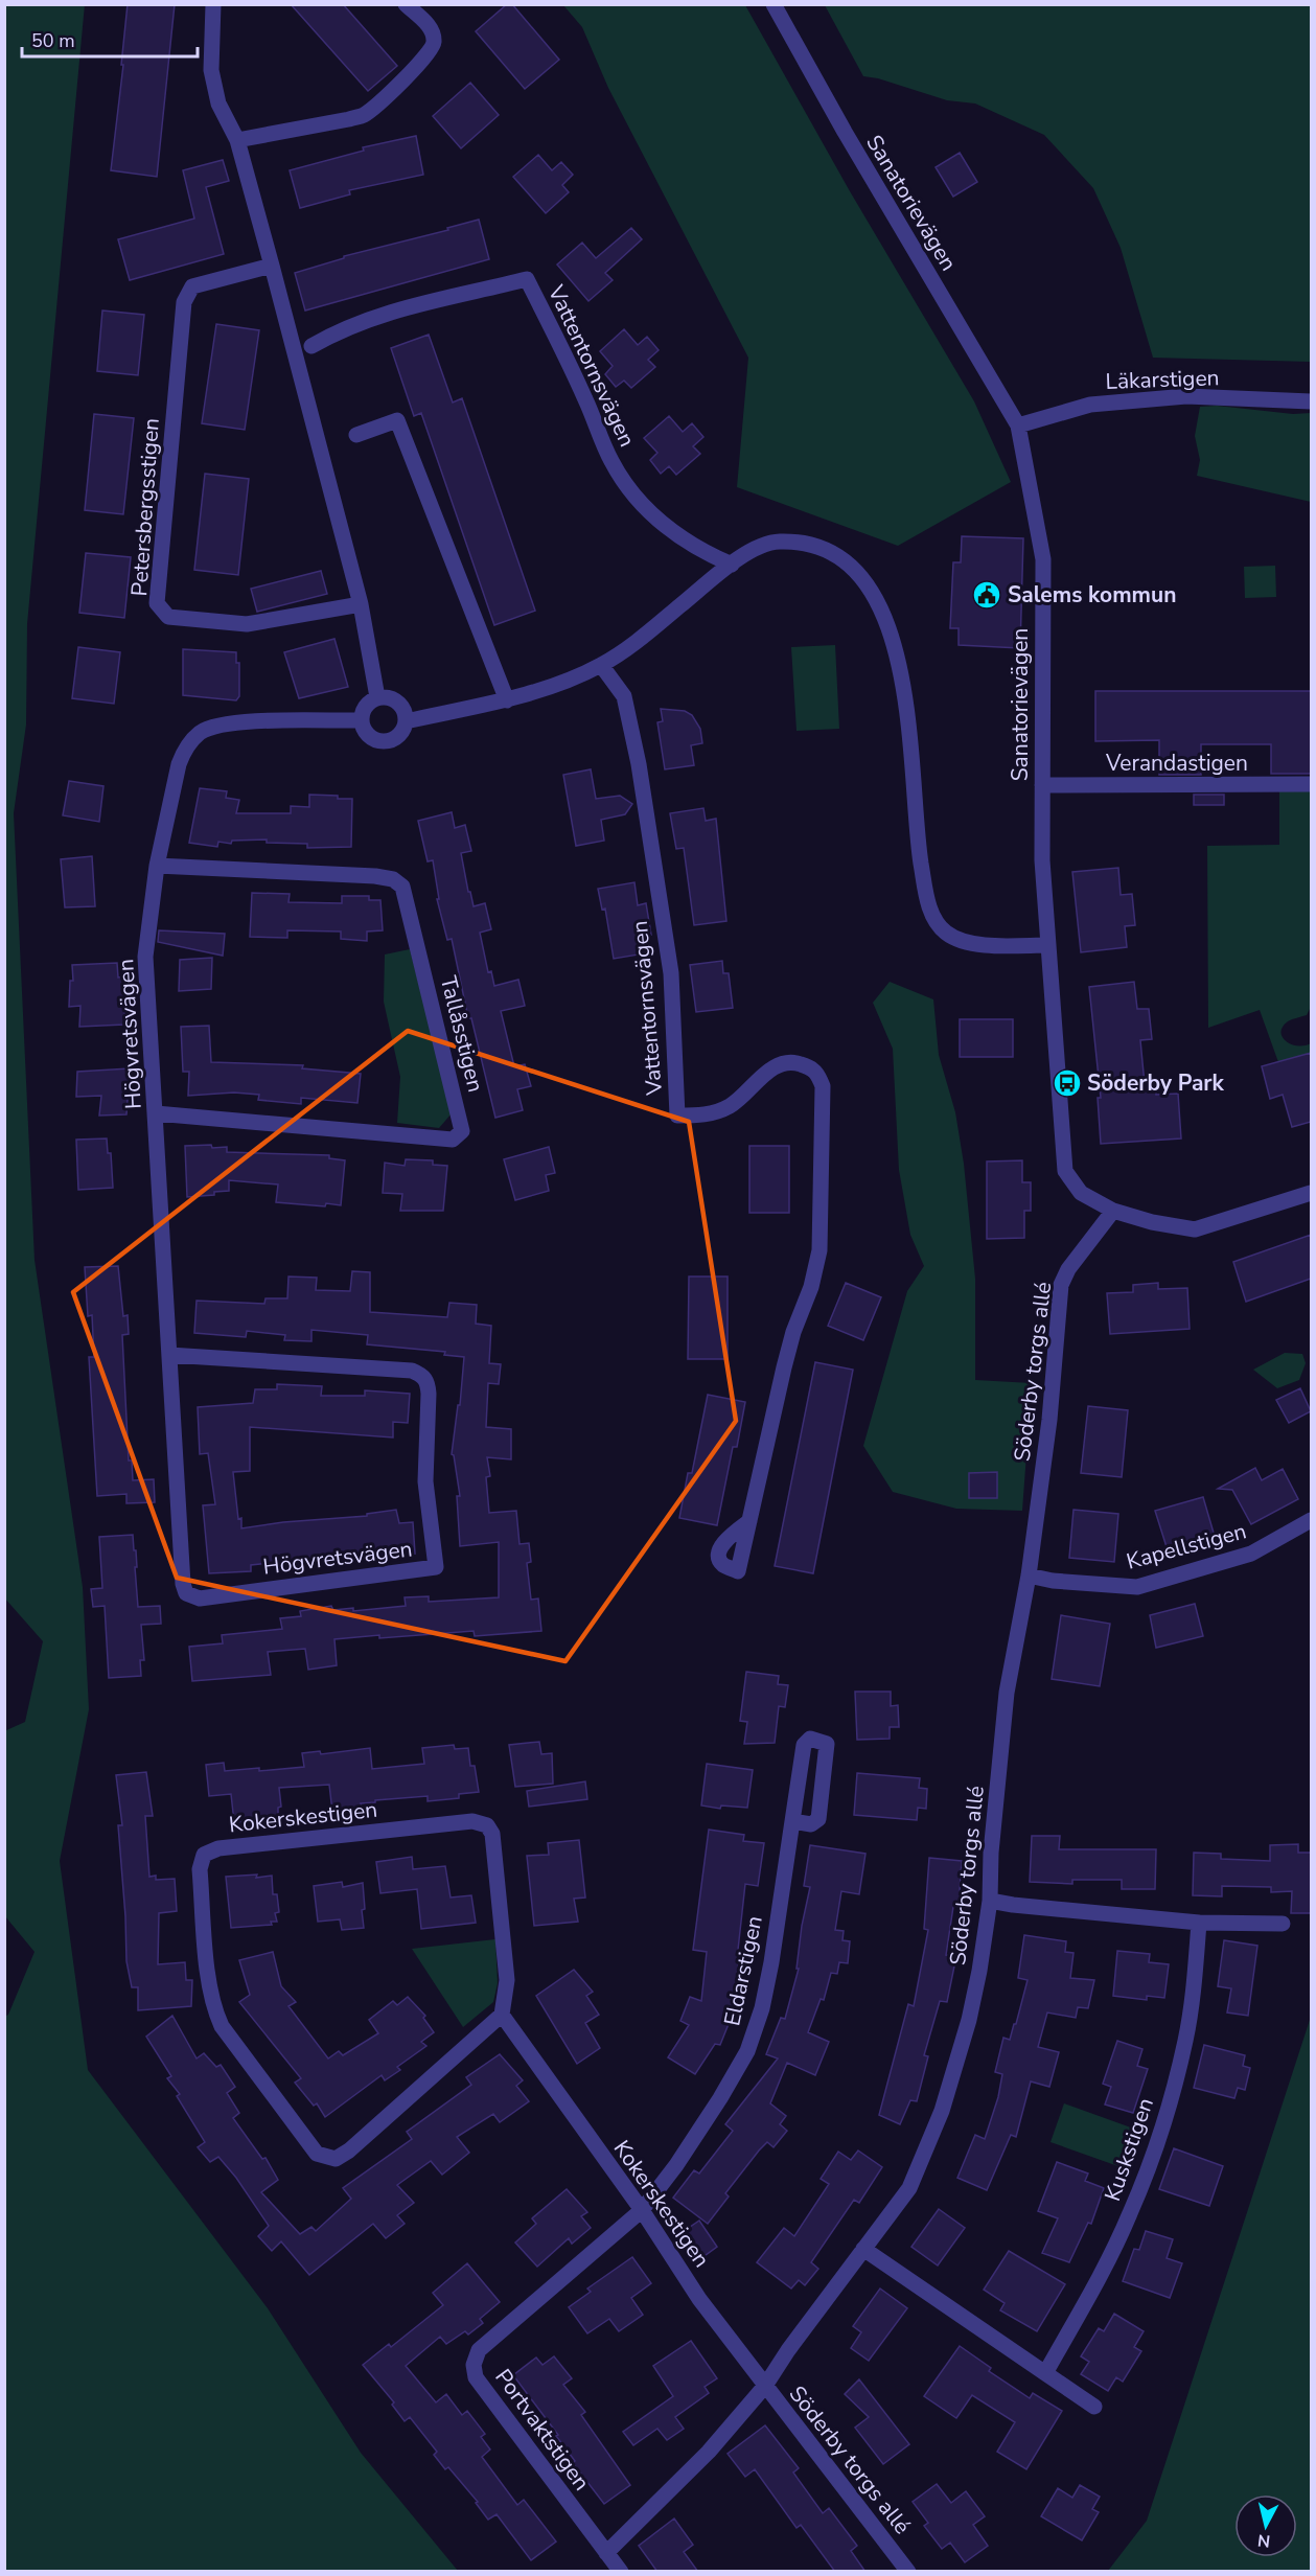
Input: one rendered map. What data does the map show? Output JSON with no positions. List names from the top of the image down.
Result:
{
  "streets": {
    "street": [
      "Sanatorievägen",
      "Vattentornsvägen",
      "Läkarstigen",
      "Petersbergsstigen",
      "Verandastigen",
      "Högvretsvägen",
      "Tallåsstigen",
      "Söderby torgs allé",
      "Kapellstigen",
      "Kokerskestigen",
      "Eldarstigen",
      "Kuskstigen",
      "Portvaktstigen"
    ]
  },
  "crossings": [
    ["Sanatorievägen", "Läkarstigen"],
    ["Sanatorievägen", "Verandastigen"],
    ["Sanatorievägen", "Söderby torgs allé"],
    ["Högvretsvägen", "Tallåsstigen"],
    ["Söderby torgs allé", "Kapellstigen"],
    ["Söderby torgs allé", "Kokerskestigen"],
    ["Kokerskestigen", "Eldarstigen"],
    ["Kokerskestigen", "Portvaktstigen"],
    ["Eldarstigen", "Portvaktstigen"]
  ],
  "places": {
    "public building": ["Salems kommun"],
    "bus stop": ["Söderby Park"]
  },
  "scale_bar": "50 m",
  "north": "bottom"
}
